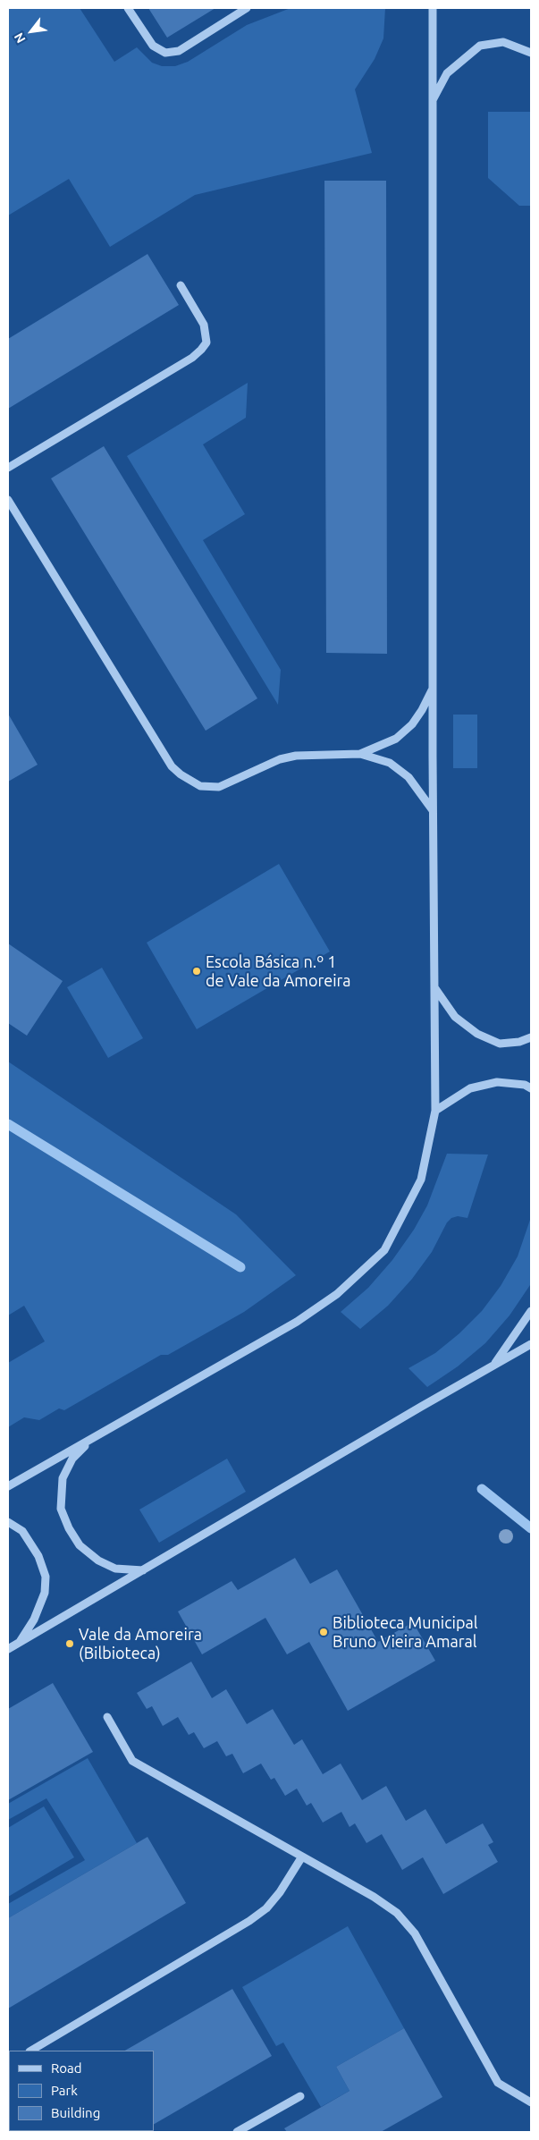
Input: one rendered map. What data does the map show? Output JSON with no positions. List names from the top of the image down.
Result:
{
  "places": ["Escola Básica n.º 1 de Vale da Amoreira", "Biblioteca Municipal Bruno Vieira Amaral", "Vale da Amoreira (Bilbioteca)"],
  "legend": ["Road", "Park", "Building"],
  "north": "bottom left"
}
